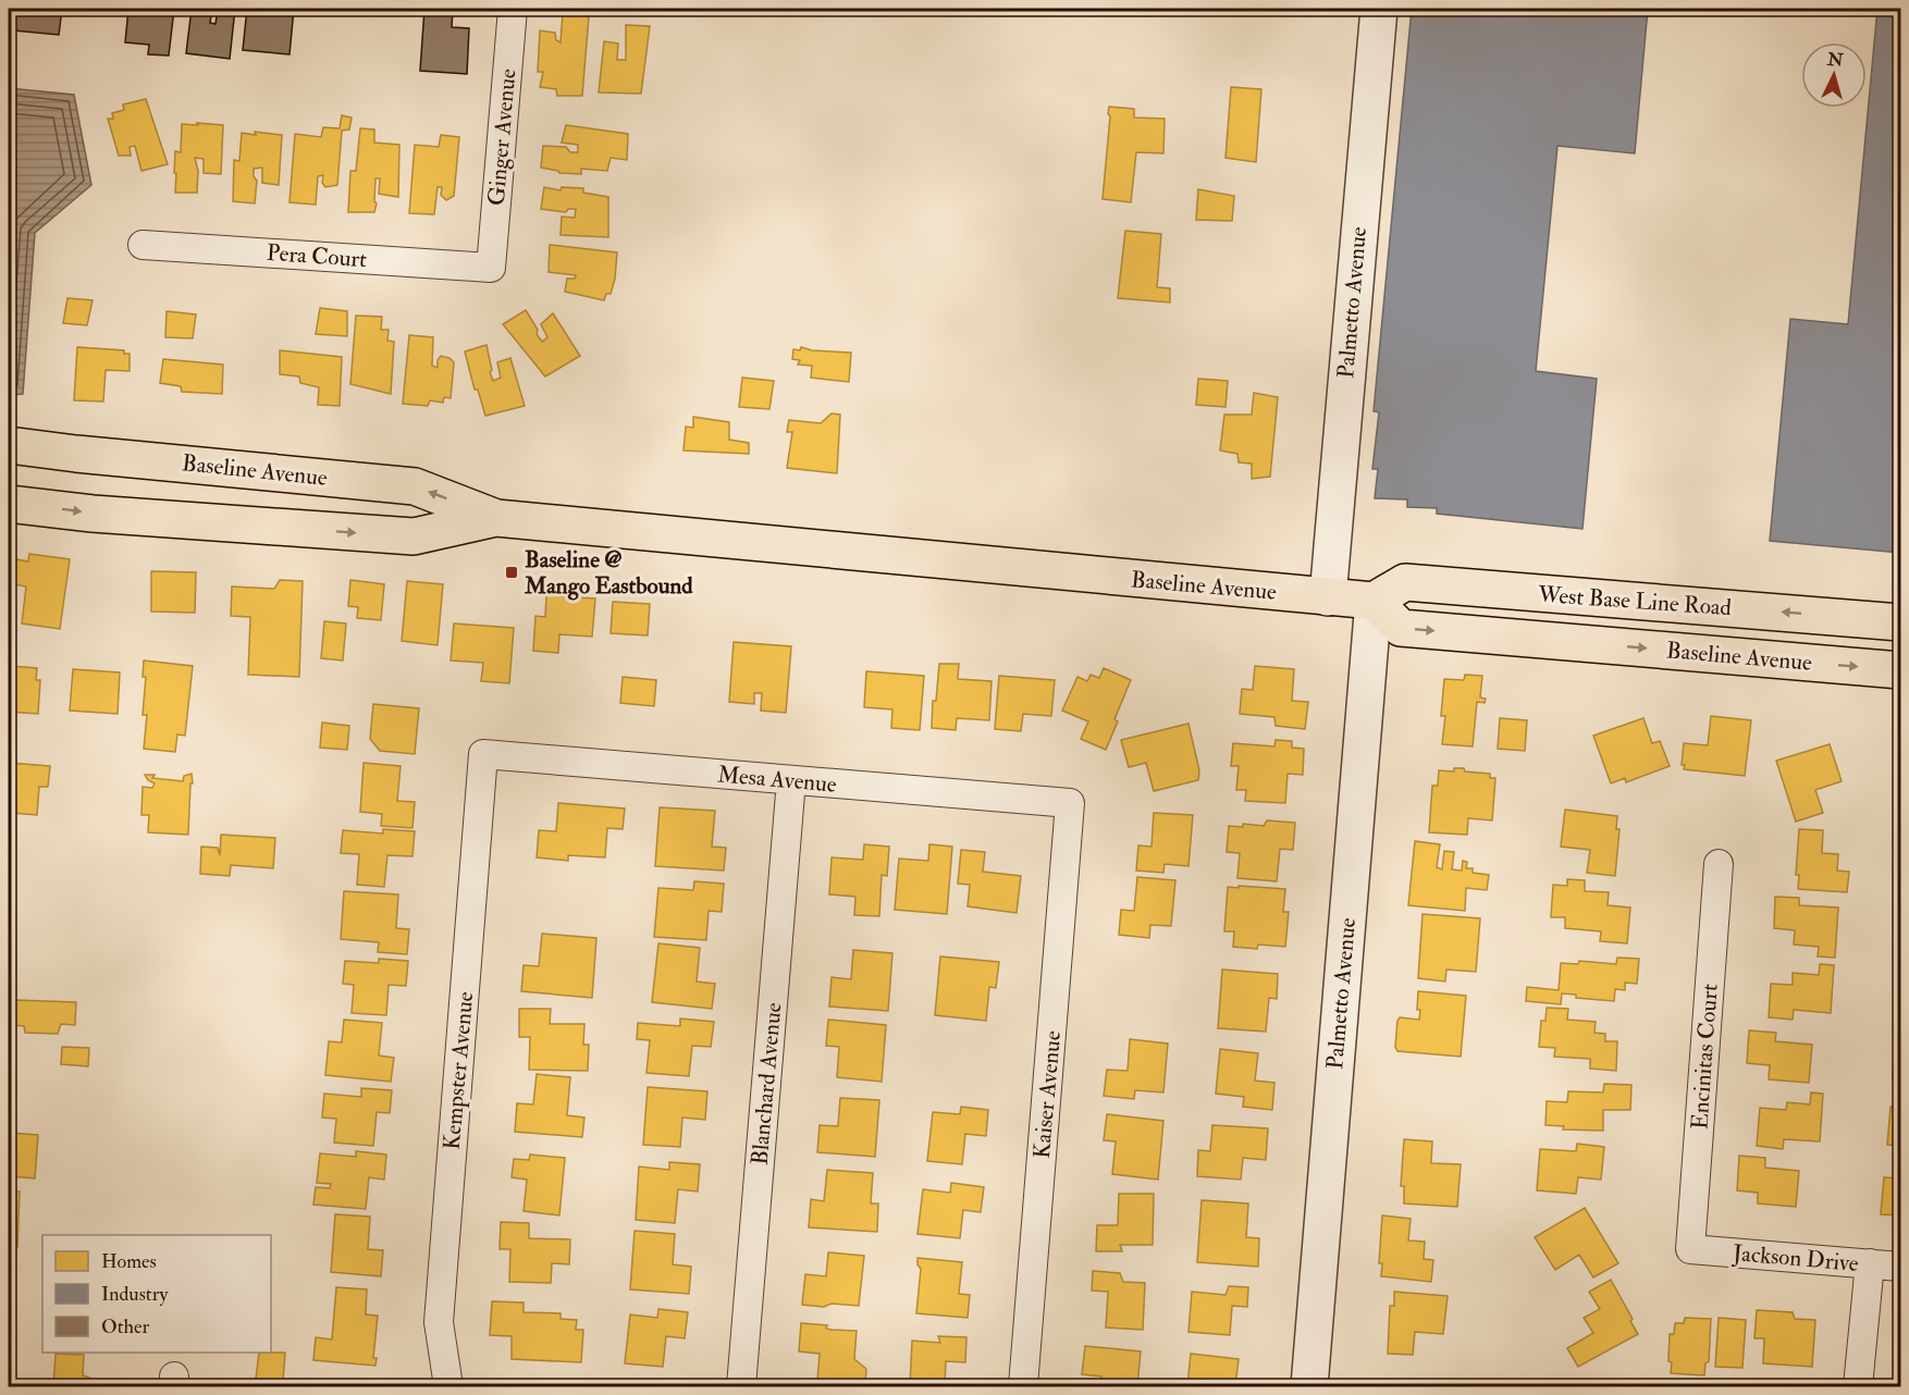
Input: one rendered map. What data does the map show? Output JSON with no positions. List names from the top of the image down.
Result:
{
  "streets": {
    "main road": ["Baseline Avenue", "West Base Line Road"],
    "street": [
      "Ginger Avenue",
      "Pera Court",
      "Palmetto Avenue",
      "Mesa Avenue",
      "Encinitas Court",
      "Kempster Avenue",
      "Blanchard Avenue",
      "Kaiser Avenue",
      "Jackson Drive"
    ]
  },
  "crossings": [
    ["Ginger Avenue", "Pera Court"],
    ["Palmetto Avenue", "Baseline Avenue"],
    ["Palmetto Avenue", "West Base Line Road"],
    ["Baseline Avenue", "West Base Line Road"],
    ["Mesa Avenue", "Kempster Avenue"],
    ["Mesa Avenue", "Blanchard Avenue"],
    ["Mesa Avenue", "Kaiser Avenue"],
    ["Encinitas Court", "Jackson Drive"]
  ],
  "one_way": ["West Base Line Road"],
  "places": {
    "transit": ["Baseline @ Mango Eastbound"]
  },
  "legend": ["Homes", "Industry", "Other"],
  "north": "top"
}
